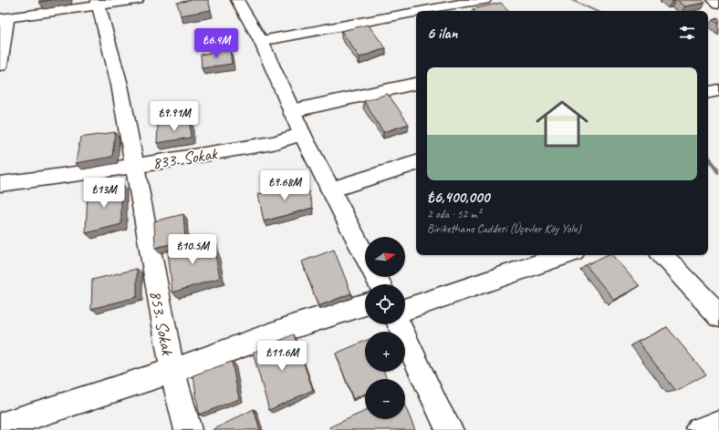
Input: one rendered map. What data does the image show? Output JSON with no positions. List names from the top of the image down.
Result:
{
  "streets": {
    "street": ["833. Sokak", "853. Sokak"]
  },
  "crossings": [
    ["833. Sokak", "853. Sokak"]
  ],
  "north": "right",
  "page": {
    "heading": "6 ilan",
    "price": [
      "₺6.4M",
      "₺9.91M",
      "₺9.68M",
      "₺13M",
      "₺10.5M",
      "₺11.6M"
    ],
    "list": [
      {
        "name": "₺6,400,000",
        "note": "2 oda · 52 m² · Birikethane Caddesi (Üçevler Köy Yolu)"
      }
    ],
    "map_buttons": ["+", "−"]
  }
}
